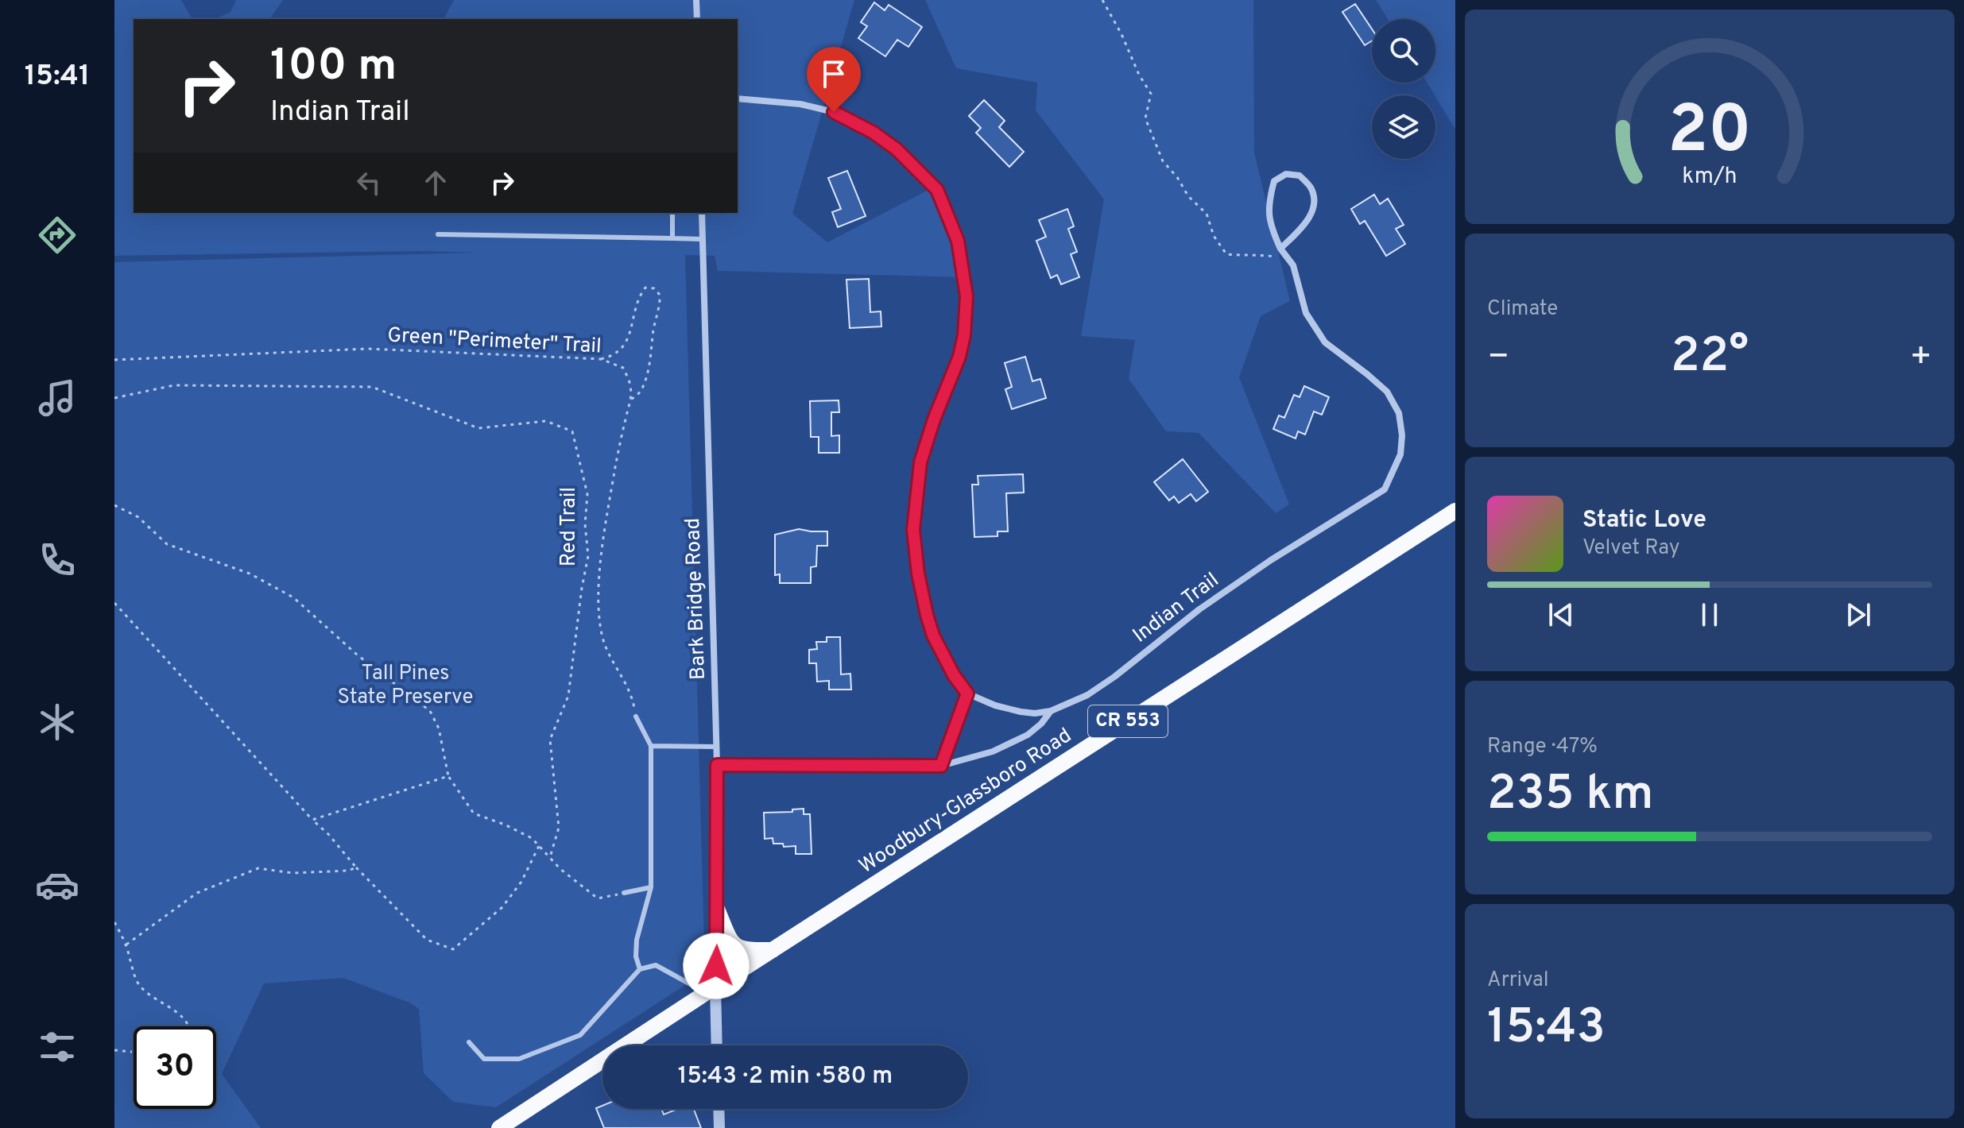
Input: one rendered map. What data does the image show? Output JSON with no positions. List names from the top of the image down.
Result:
{
  "streets": {
    "main road": ["CR 553", "Woodbury-Glassboro Road"],
    "street": ["Bark Bridge Road", "Indian Trail"],
    "path": ["Green \"Perimeter\" Trail", "Red Trail"]
  },
  "crossings": [
    ["Bark Bridge Road", "Indian Trail"],
    ["Bark Bridge Road", "Woodbury-Glassboro Road"]
  ],
  "parks": ["Tall Pines State Preserve"],
  "page": {
    "tabs": "15:41",
    "turn": ["100 m", "Indian Trail"],
    "tile": [
      "Climate",
      ["Range · 47%", "235 km"],
      ["Arrival", "15:43"]
    ],
    "heat": ["−", "22°", "+"],
    "song": ["Static Love", "Velvet Ray"],
    "limit": "30",
    "trip": "15:43 · 2 min · 580 m",
    "gauge": ["20", "km/h"]
  }
}
